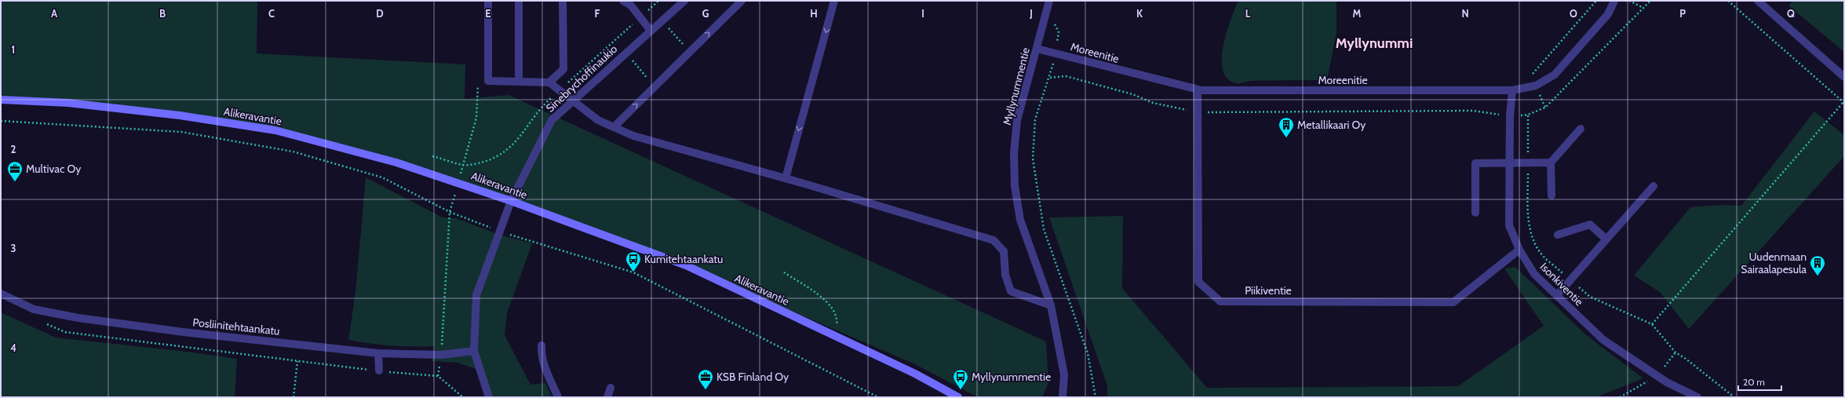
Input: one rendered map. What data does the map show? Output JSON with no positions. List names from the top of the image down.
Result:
{
  "streets": {
    "street": [
      "Moreenitie",
      "Sinebrychoffinaukio",
      "Myllynummentie",
      "Alikeravantie",
      "Isonkiventie",
      "Piikiventie",
      "Posliinitehtaankatu"
    ]
  },
  "crossings": [
    ["Moreenitie", "Myllynummentie"],
    ["Moreenitie", "Isonkiventie"],
    ["Moreenitie", "Piikiventie"],
    ["Sinebrychoffinaukio", "Alikeravantie"],
    ["Isonkiventie", "Piikiventie"]
  ],
  "districts": ["Myllynummi"],
  "places": {
    "building": ["Metallikaari Oy", "Uudenmaan Sairaalapesula"],
    "office": ["Multivac Oy", "KSB Finland Oy"],
    "bus stop": ["Kumitehtaankatu", "Myllynummentie"]
  },
  "scale_bar": "20 m",
  "grid": {
    "columns": [
      "A",
      "B",
      "C",
      "D",
      "E",
      "F",
      "G",
      "H",
      "I",
      "J",
      "K",
      "L",
      "M",
      "N",
      "O",
      "P",
      "Q"
    ],
    "rows": [
      "1",
      "2",
      "3",
      "4"
    ]
  }
}
